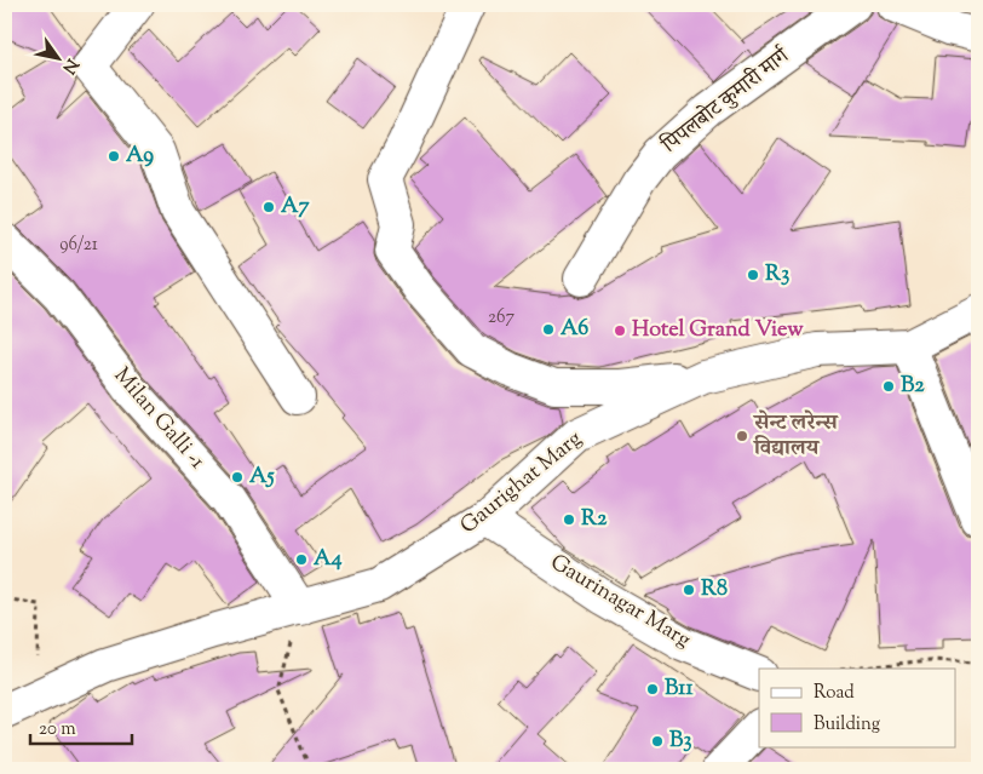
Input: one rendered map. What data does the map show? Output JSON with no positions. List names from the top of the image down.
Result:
{
  "streets": {
    "street": [
      "पिपलबोट कुमारी मार्ग",
      "Milan Galli -1",
      "Gaurighat Marg",
      "Gaurinagar Marg"
    ]
  },
  "crossings": [
    ["Milan Galli -1", "Gaurighat Marg"],
    ["Gaurighat Marg", "Gaurinagar Marg"]
  ],
  "places": [
    "A9",
    "A7",
    "R3",
    "A6",
    "Hotel Grand View",
    "B2",
    "सेन्ट लरेन्स विद्यालय",
    "A5",
    "R2",
    "A4",
    "R8",
    "B11",
    "B3"
  ],
  "house_numbers": ["96/21", "267"],
  "legend": ["Road", "Building"],
  "scale_bar": "20 m",
  "north": "bottom right"
}
